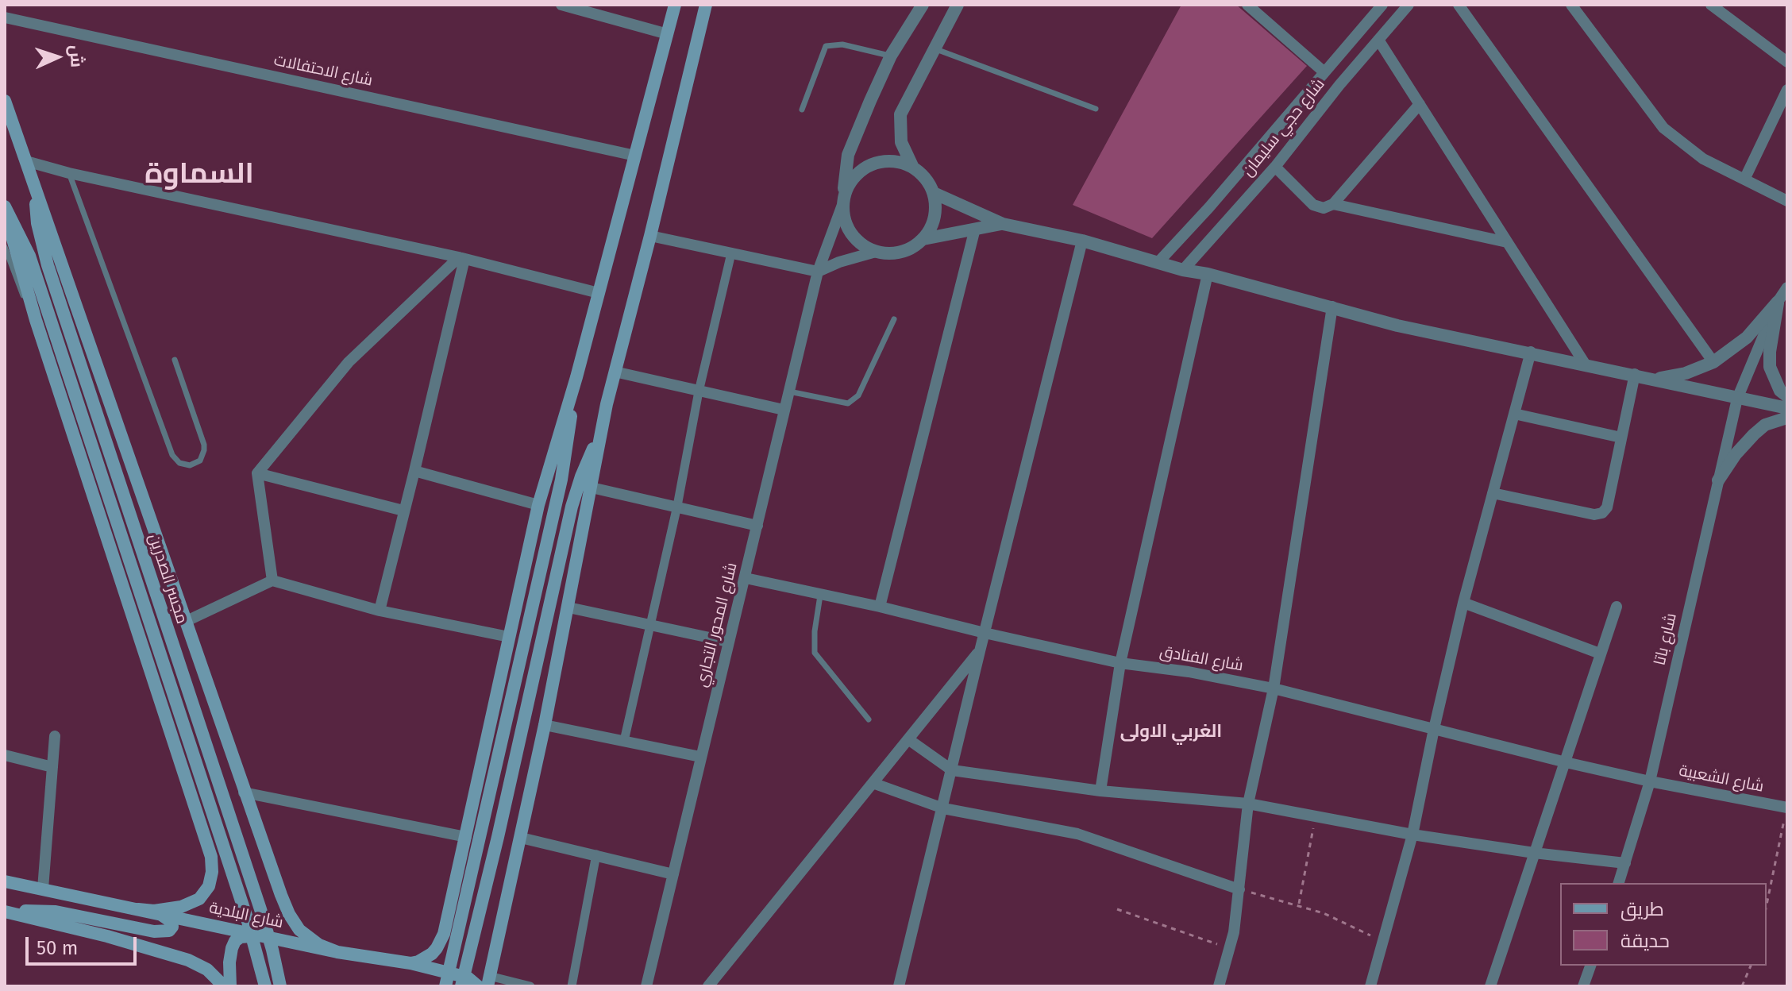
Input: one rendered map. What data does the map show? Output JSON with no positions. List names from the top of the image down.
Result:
{
  "streets": {
    "main road": ["مجسر الصدرين", "شارع البلدية"],
    "street": [
      "شارع الاحتفالات",
      "شارع حجي سليمان",
      "شارع المحور التجاري",
      "شارع باتا",
      "شارع الفنادق",
      "شارع الشعبية"
    ]
  },
  "crossings": [
    ["شارع المحور التجاري", "شارع الفنادق"],
    ["شارع باتا", "شارع الفنادق"],
    ["شارع باتا", "شارع الشعبية"],
    ["شارع الفنادق", "شارع الشعبية"]
  ],
  "districts": ["السماوة", "الغربي الاولى"],
  "legend": ["طريق", "حديقة"],
  "scale_bar": "50 m",
  "north": "right"
}
